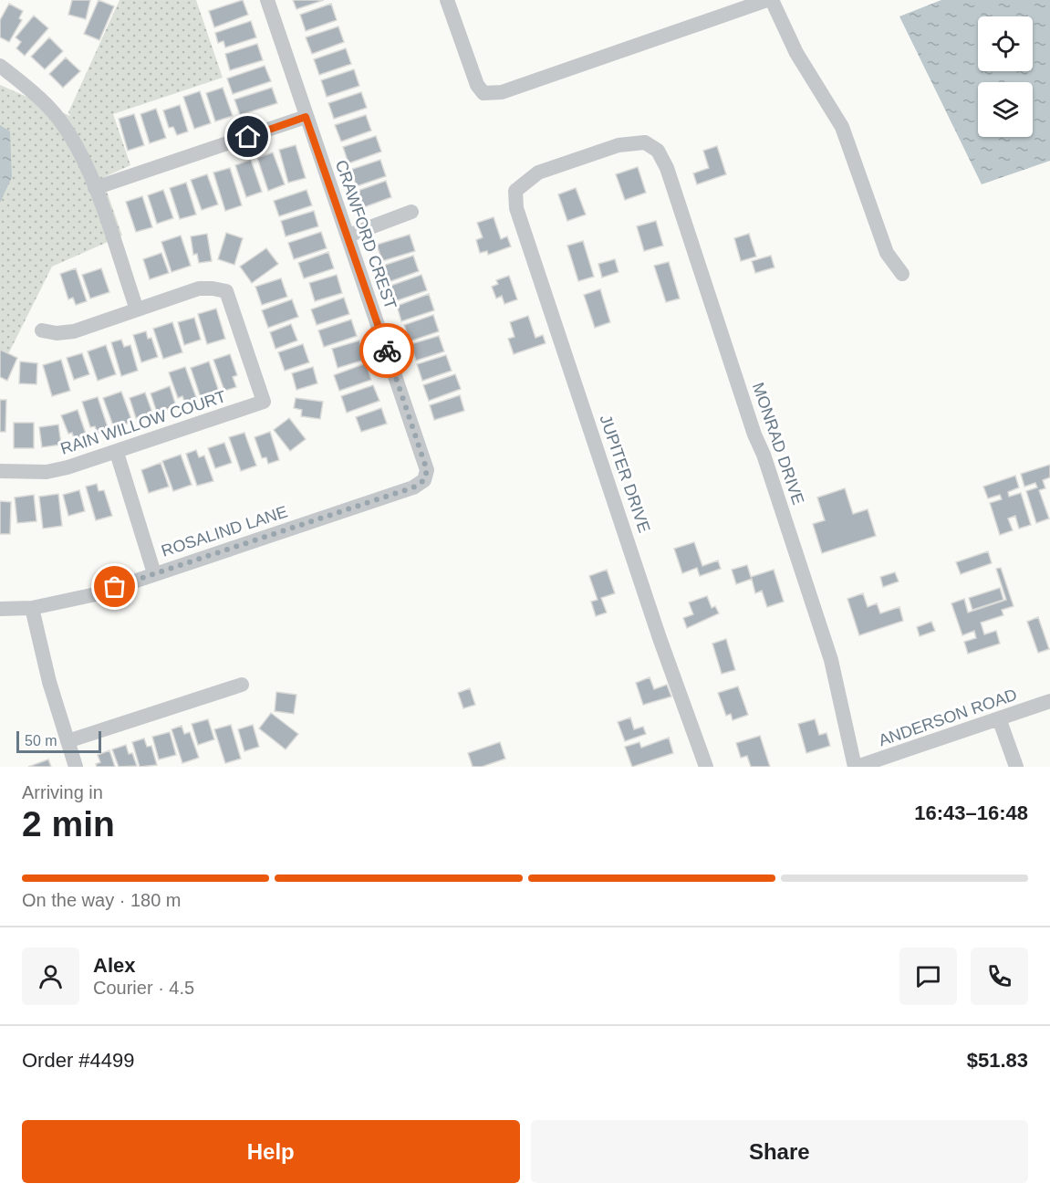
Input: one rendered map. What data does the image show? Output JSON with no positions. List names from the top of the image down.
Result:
{
  "streets": {
    "street": [
      "CRAWFORD CREST",
      "RAIN WILLOW COURT",
      "MONRAD DRIVE",
      "JUPITER DRIVE",
      "ROSALIND LANE",
      "ANDERSON ROAD"
    ]
  },
  "crossings": [
    ["CRAWFORD CREST", "ROSALIND LANE"],
    ["MONRAD DRIVE", "JUPITER DRIVE"],
    ["MONRAD DRIVE", "ANDERSON ROAD"]
  ],
  "scale_bar": "50 m",
  "page": {
    "scale": "50 m",
    "heading": ["2 min", "Arriving in", "16:43–16:48"],
    "panel": [
      "Alex",
      "Courier · 4.5",
      "Order #4499",
      "$51.83"
    ],
    "bar": "On the way · 180 m",
    "buttons": ["Help", "Share"]
  }
}
